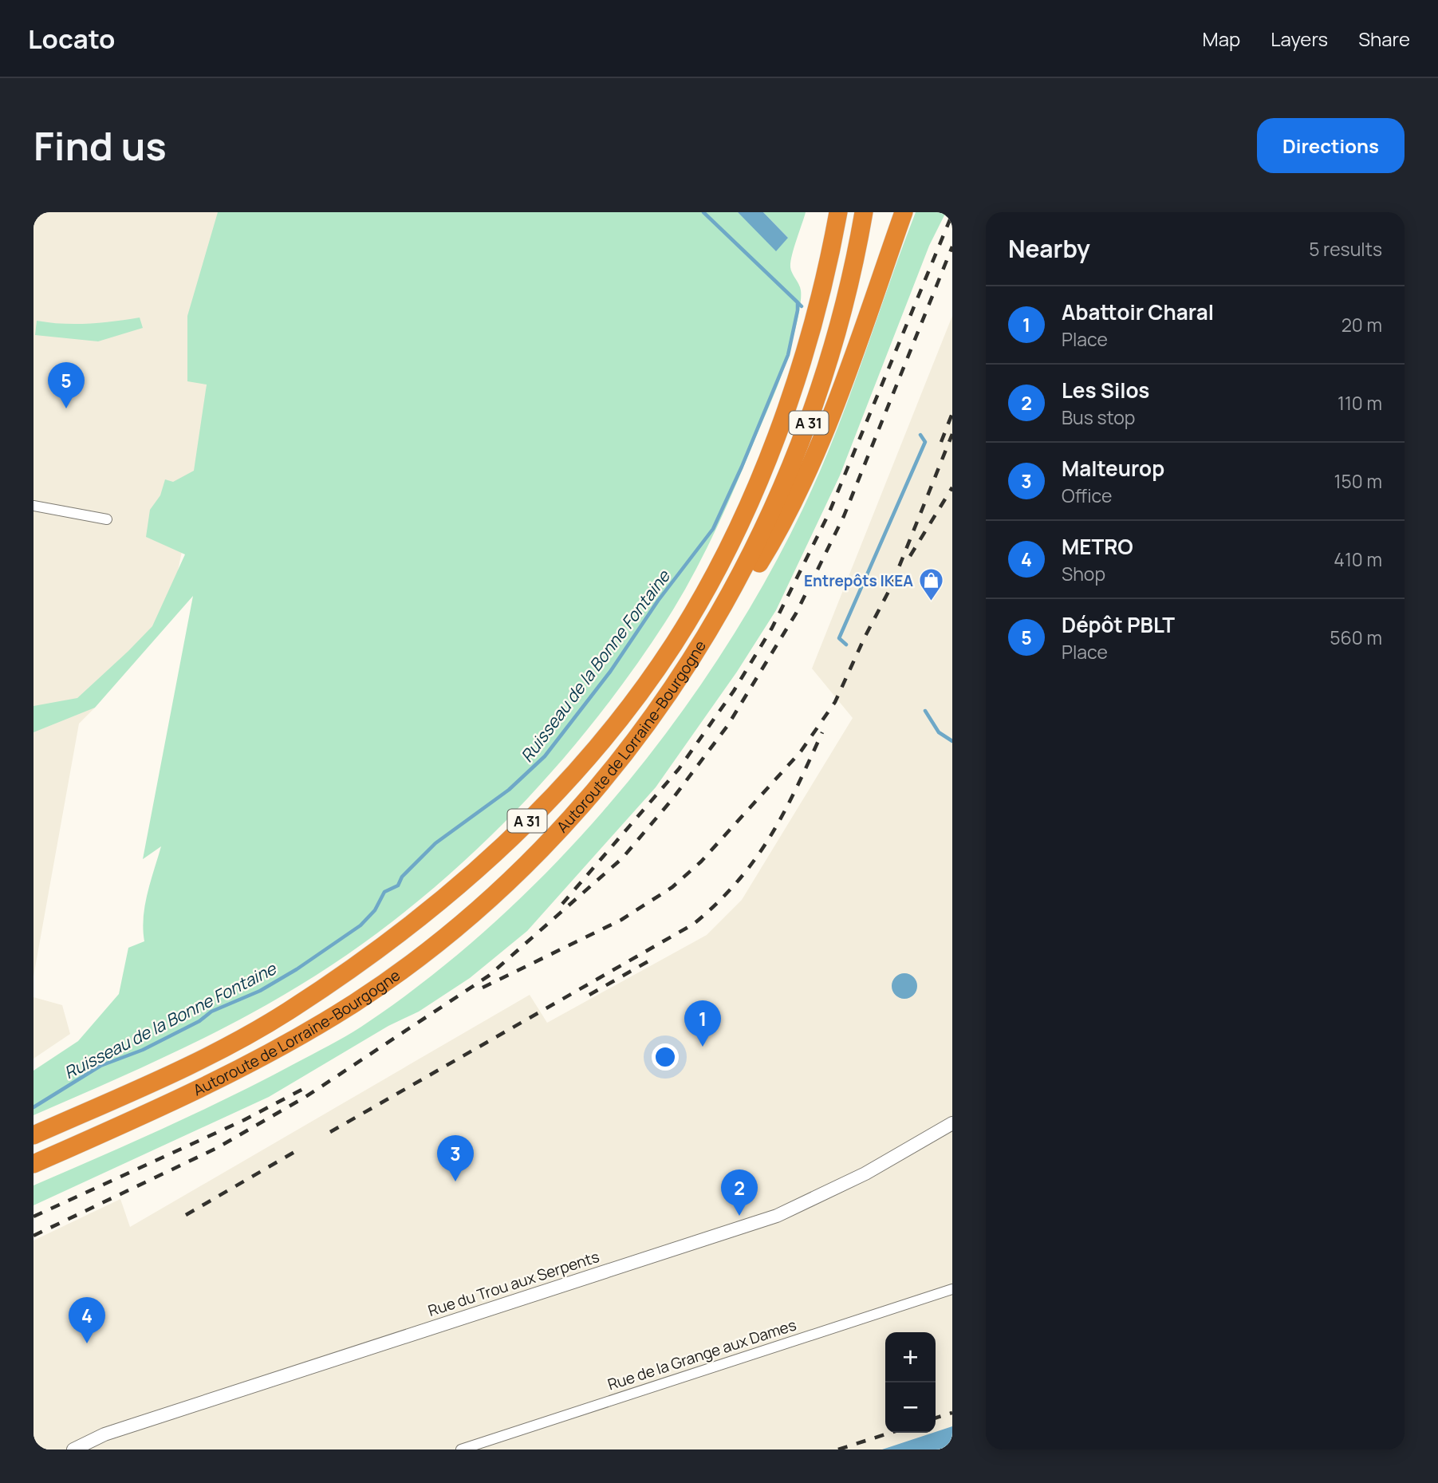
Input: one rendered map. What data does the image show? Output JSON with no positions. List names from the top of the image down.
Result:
{
  "streets": {
    "highway": ["A 31", "Autoroute de Lorraine-Bourgogne"],
    "street": ["Rue du Trou aux Serpents", "Rue de la Grange aux Dames"]
  },
  "water": ["Ruisseau de la Bonne Fontaine"],
  "places": {
    "shop": ["Entrepôts IKEA"]
  },
  "page": {
    "header": "Locato",
    "nav": ["Map", "Layers", "Share"],
    "buttons": "Directions",
    "title": "Find us",
    "heading": ["Nearby", "5 results"],
    "list": [
      {
        "mark": "1",
        "name": "Abattoir Charal",
        "note": "Place",
        "value": "20 m"
      },
      {
        "mark": "2",
        "name": "Les Silos",
        "note": "Bus stop",
        "value": "110 m"
      },
      {
        "mark": "3",
        "name": "Malteurop",
        "note": "Office",
        "value": "150 m"
      },
      {
        "mark": "4",
        "name": "METRO",
        "note": "Shop",
        "value": "410 m"
      },
      {
        "mark": "5",
        "name": "Dépôt PBLT",
        "note": "Place",
        "value": "560 m"
      }
    ],
    "pins": [
      "5",
      "1",
      "3",
      "2",
      "4"
    ],
    "map_buttons": ["+", "−"]
  }
}
